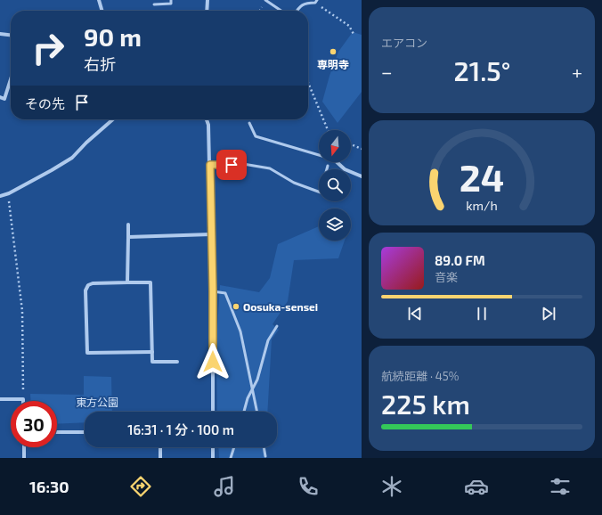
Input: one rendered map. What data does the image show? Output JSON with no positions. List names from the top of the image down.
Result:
{
  "parks": ["東方公園"],
  "places": ["専明寺", "Oosuka-sensei"],
  "north": "bottom",
  "page": {
    "tile": [
      "エアコン",
      ["航続距離 · 45%", "225 km"]
    ],
    "turn": ["90 m", "右折"],
    "heat": ["−", "21.5°", "+"],
    "then": "その先",
    "song": ["89.0 FM", "音楽"],
    "limit": "30",
    "trip": "16:31 · 1 分 · 100 m",
    "tabs": "16:30",
    "gauge": ["24", "km/h"]
  }
}
